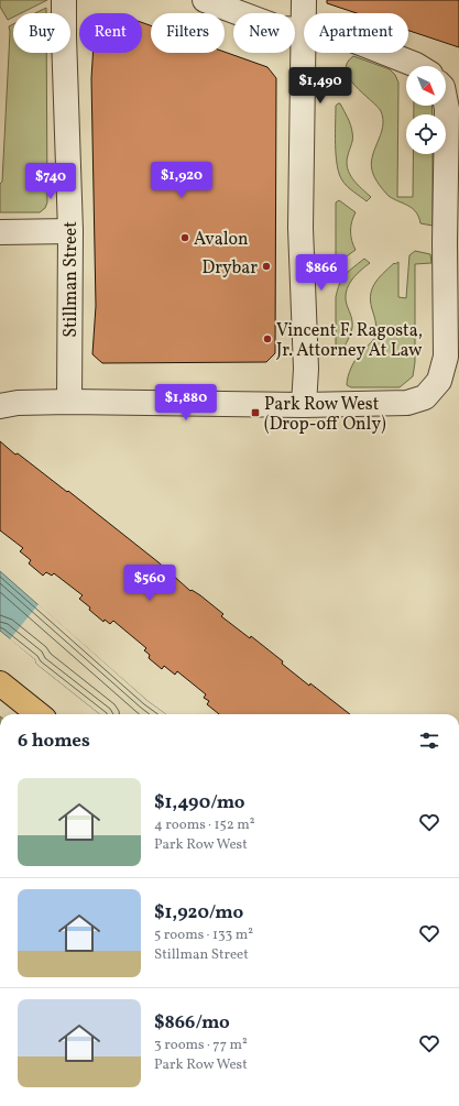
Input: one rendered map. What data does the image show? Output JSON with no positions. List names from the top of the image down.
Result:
{
  "streets": {
    "street": ["Stillman Street"]
  },
  "places": {
    "other": ["Avalon", "Drybar", "Vincent F. Ragosta, Jr. Attorney At Law"],
    "transit": ["Park Row West (Drop-off Only)"]
  },
  "north": "bottom right",
  "page": {
    "chip": [
      "Buy",
      "Rent",
      "Filters",
      "New",
      "Apartment"
    ],
    "price": [
      "$1,490",
      "$1,920",
      "$740",
      "$866",
      "$1,880",
      "$560"
    ],
    "heading": "6 homes",
    "list": [
      {
        "name": "$1,490/mo",
        "note": "4 rooms · 152 m² · Park Row West"
      },
      {
        "name": "$1,920/mo",
        "note": "5 rooms · 133 m² · Stillman Street"
      },
      {
        "name": "$866/mo",
        "note": "3 rooms · 77 m² · Park Row West"
      }
    ]
  }
}
